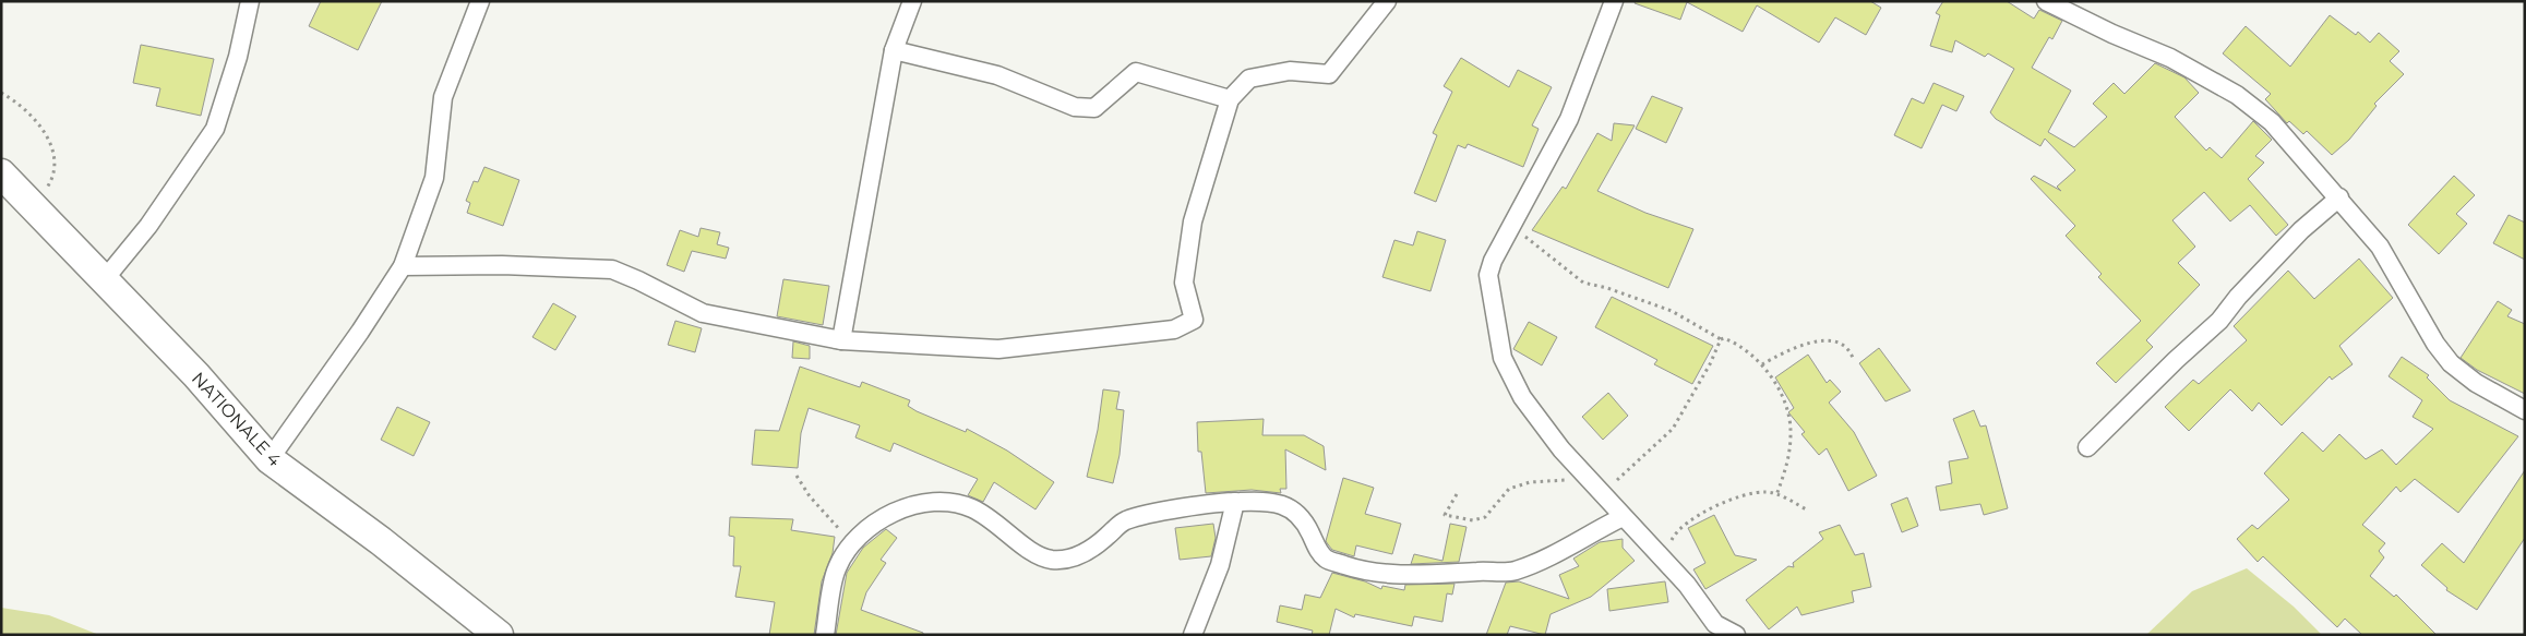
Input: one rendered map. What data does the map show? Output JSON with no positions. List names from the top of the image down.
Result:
{
  "streets": {
    "highway": ["NATIONALE 4"]
  }
}
